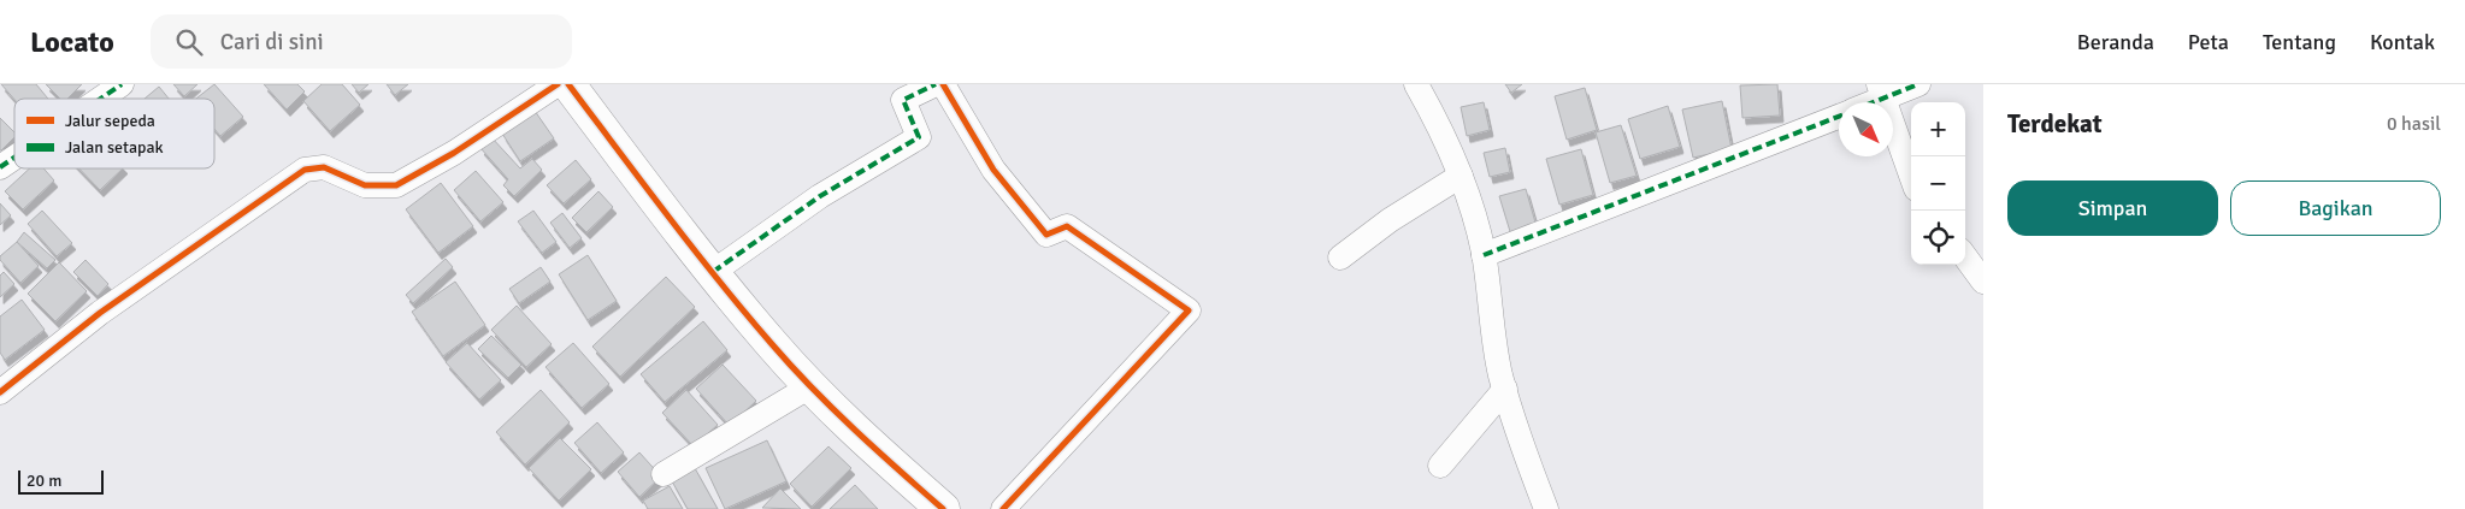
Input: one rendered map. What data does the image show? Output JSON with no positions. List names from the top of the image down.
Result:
{
  "legend": ["Jalur sepeda", "Jalan setapak"],
  "scale_bar": "20 m",
  "north": "bottom right",
  "page": {
    "header": "Locato",
    "search": "Cari di sini",
    "nav": [
      "Beranda",
      "Peta",
      "Tentang",
      "Kontak"
    ],
    "heading": ["Terdekat", "0 hasil"],
    "map_buttons": ["+", "−"],
    "buttons": ["Simpan", "Bagikan"],
    "scale": "20 m"
  }
}
